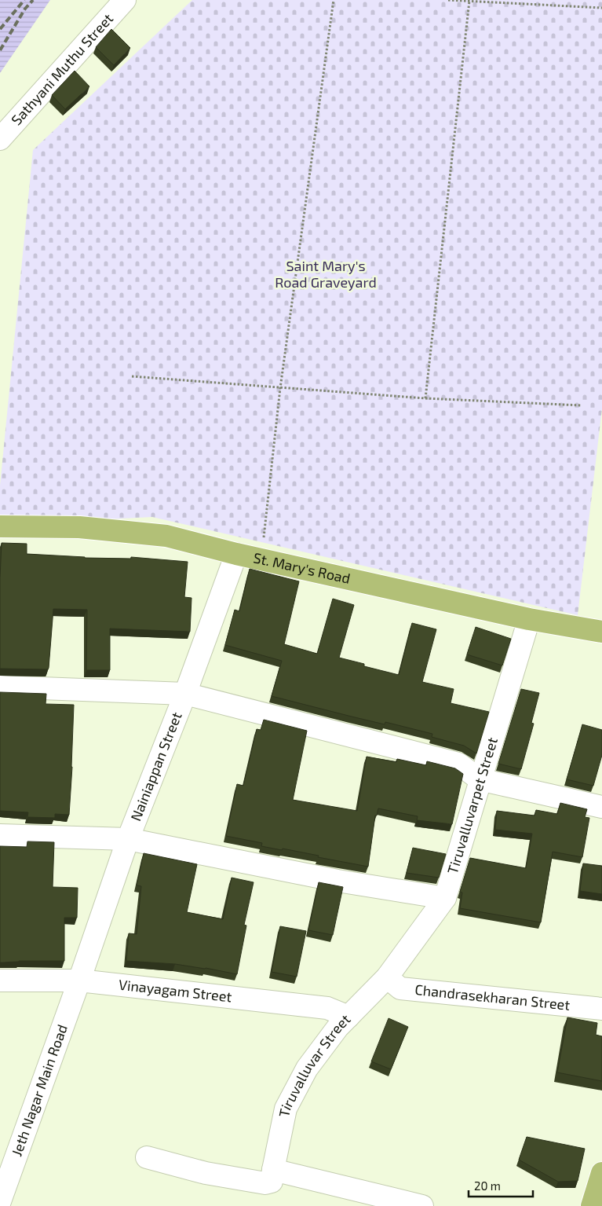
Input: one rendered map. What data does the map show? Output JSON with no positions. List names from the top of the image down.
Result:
{
  "streets": {
    "main road": ["St. Mary's Road"],
    "street": [
      "Sathyani Muthu Street",
      "Nainiappan Street",
      "Tiruvalluvarpet Street",
      "Vinayagam Street",
      "Chandrasekharan Street",
      "Tiruvalluvar Street",
      "Jeth Nagar Main Road"
    ]
  },
  "crossings": [
    ["St. Mary's Road", "Nainiappan Street"],
    ["St. Mary's Road", "Tiruvalluvarpet Street"],
    ["Nainiappan Street", "Vinayagam Street"],
    ["Nainiappan Street", "Jeth Nagar Main Road"],
    ["Tiruvalluvarpet Street", "Chandrasekharan Street"],
    ["Tiruvalluvarpet Street", "Tiruvalluvar Street"],
    ["Vinayagam Street", "Tiruvalluvar Street"],
    ["Vinayagam Street", "Jeth Nagar Main Road"],
    ["Chandrasekharan Street", "Tiruvalluvar Street"]
  ],
  "parks": ["Saint Mary's Road Graveyard"],
  "scale_bar": "20 m"
}
